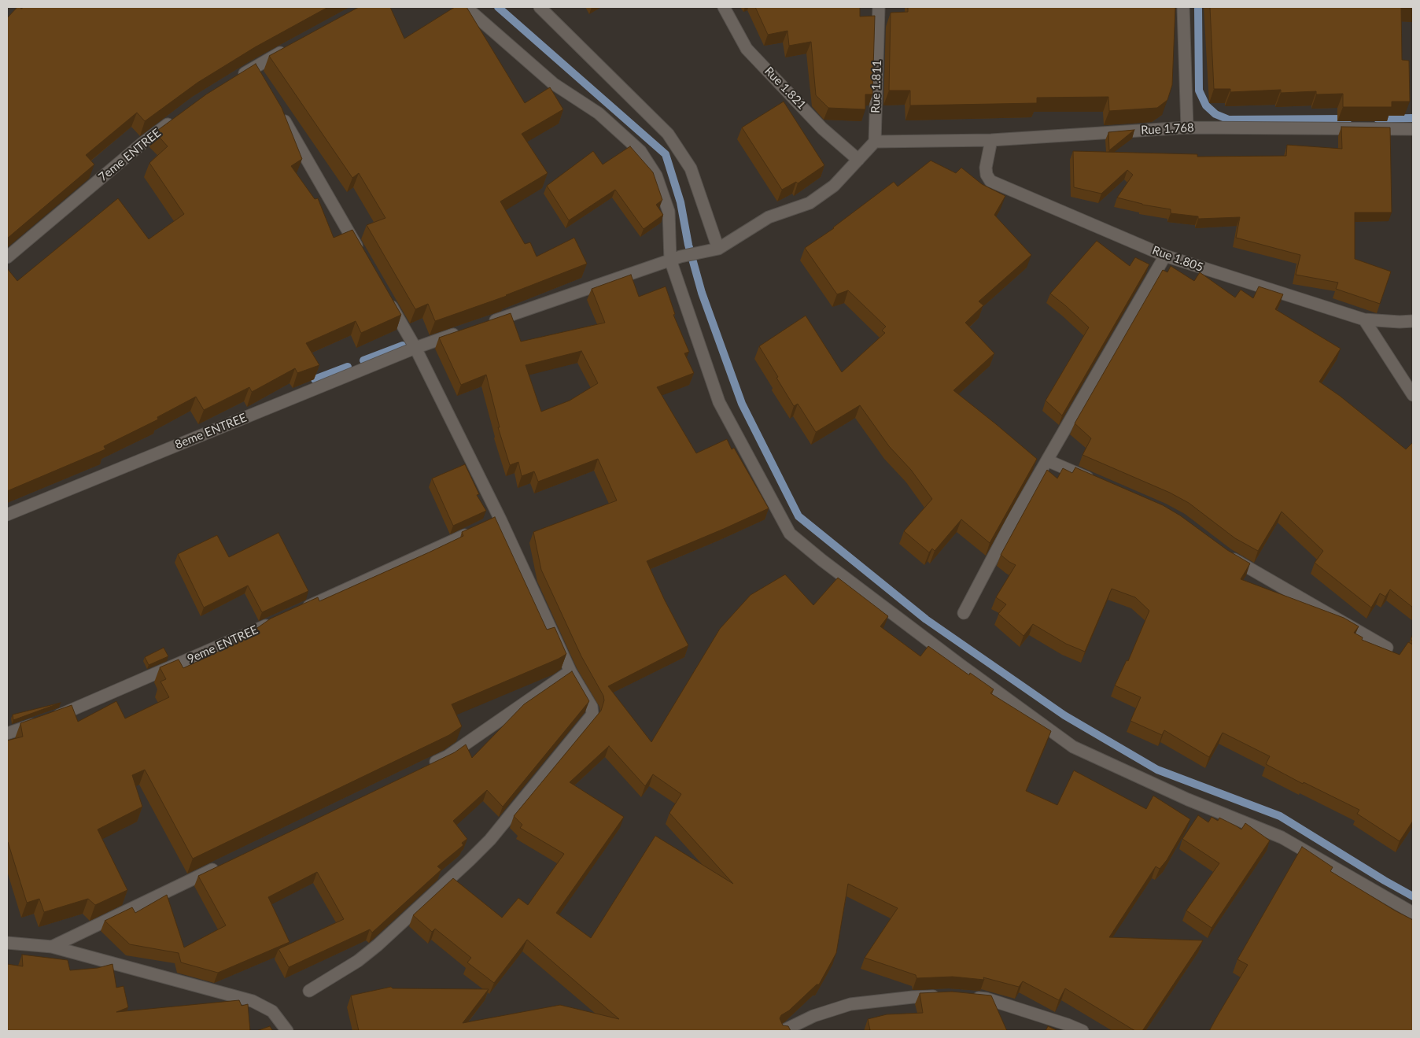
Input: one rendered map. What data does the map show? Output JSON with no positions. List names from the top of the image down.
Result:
{
  "streets": {
    "street": [
      "Rue 1.811",
      "Rue 1.821",
      "Rue 1.768",
      "7eme ENTREE",
      "Rue 1.805",
      "8eme ENTREE",
      "9eme ENTREE"
    ]
  },
  "crossings": [
    ["Rue 1.811", "Rue 1.768"],
    ["Rue 1.768", "Rue 1.805"]
  ]
}
